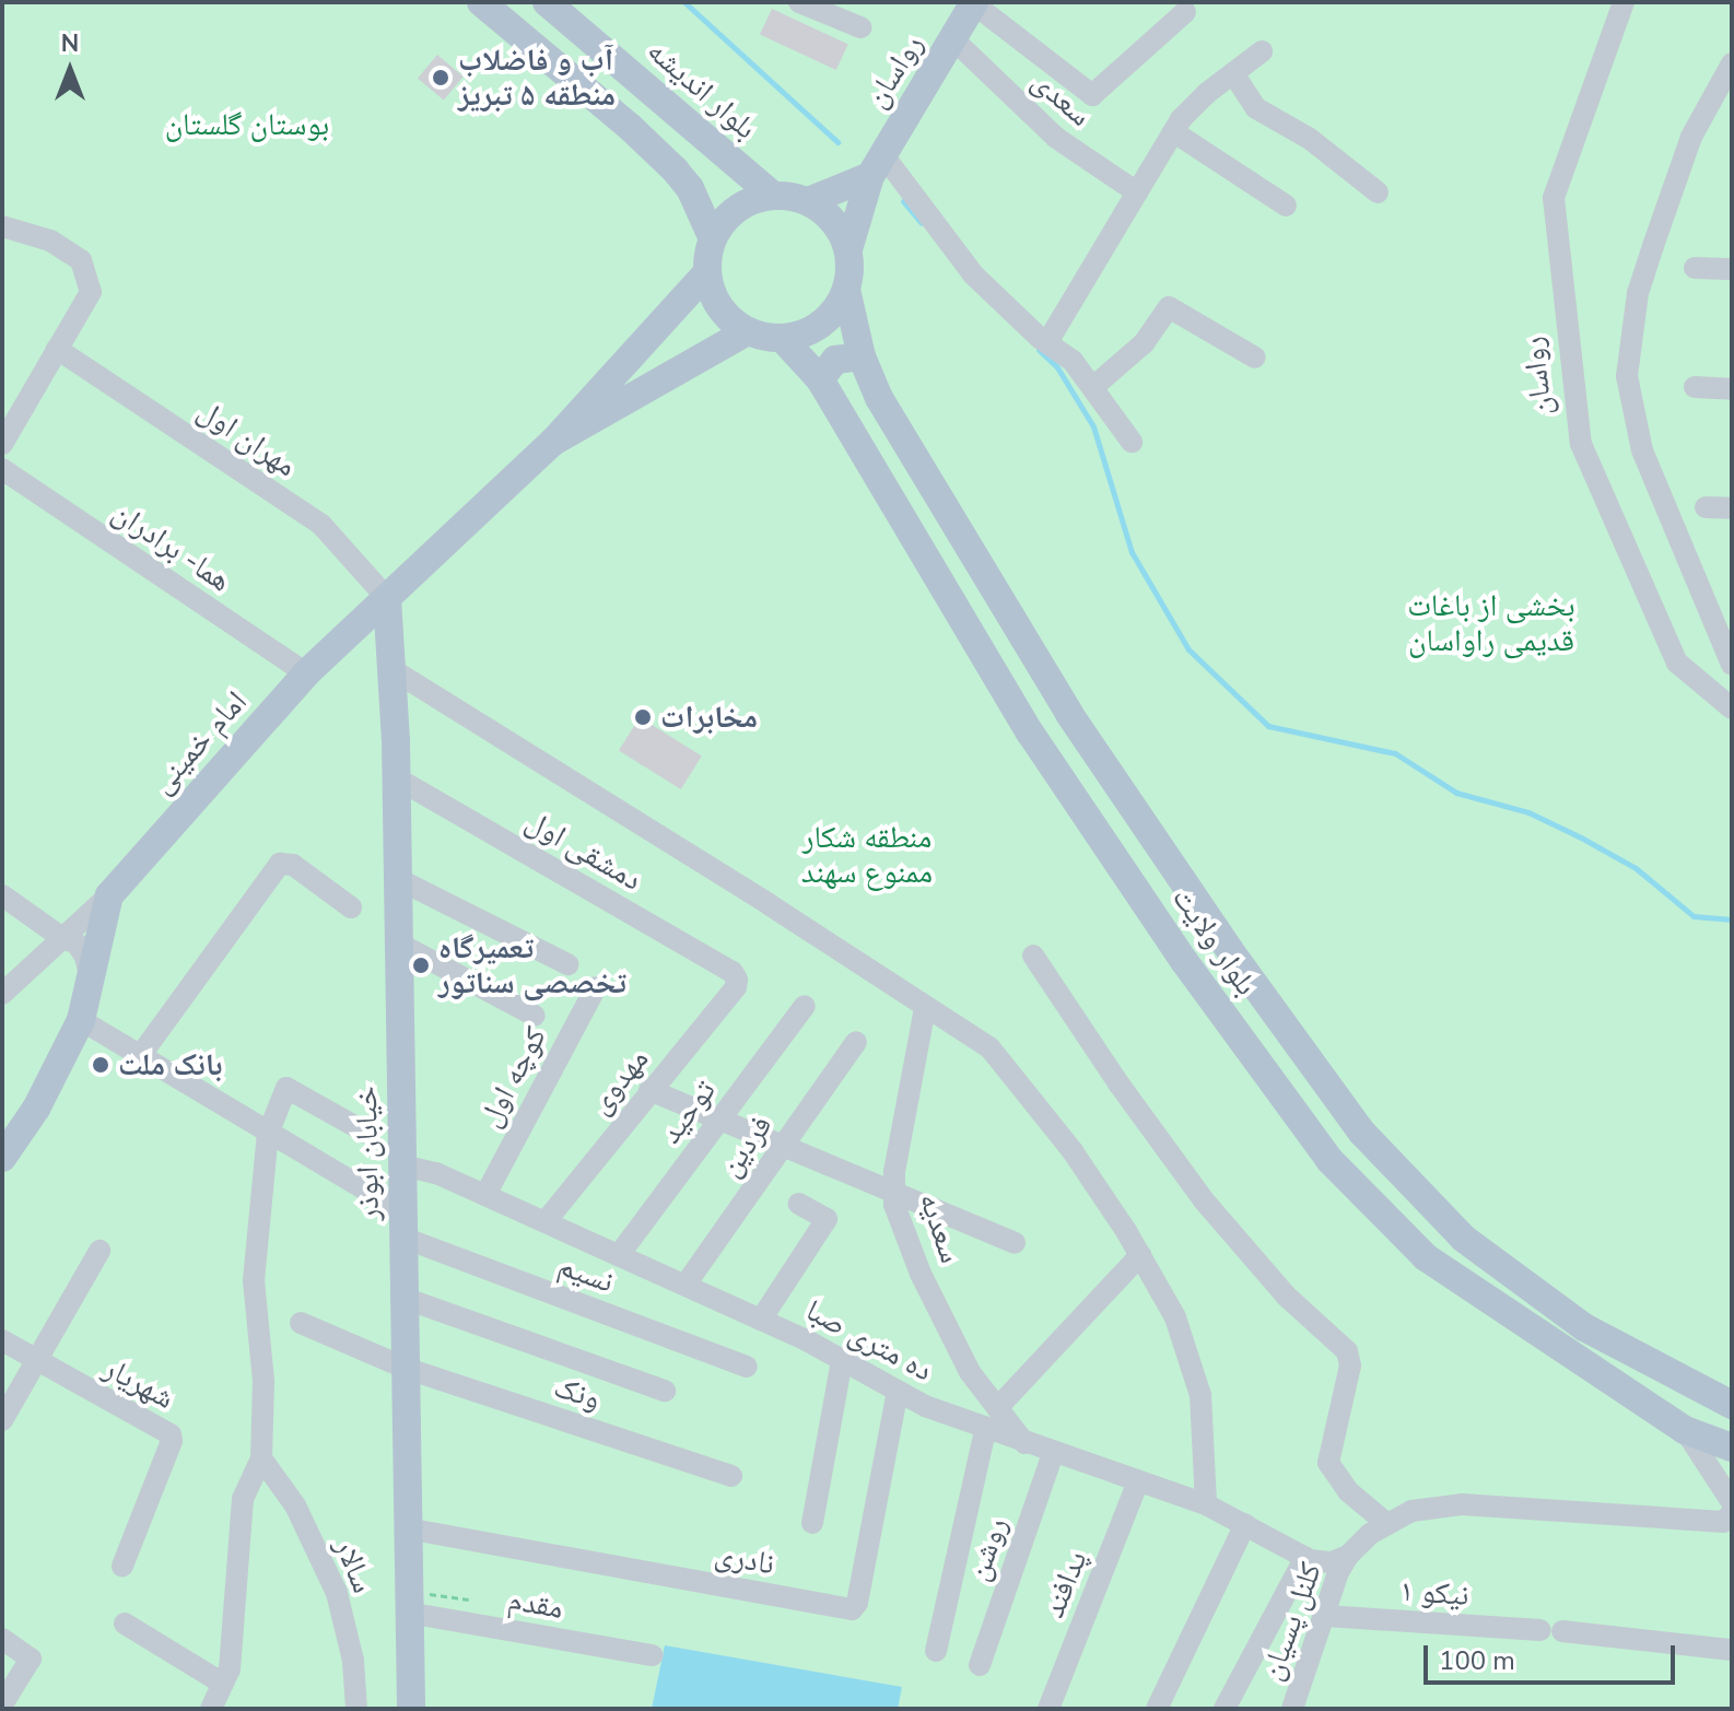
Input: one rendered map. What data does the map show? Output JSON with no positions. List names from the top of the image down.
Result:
{
  "streets": {
    "main road": [
      "رواسان",
      "بلوار اندیشه",
      "امام خمینی",
      "بلوار ولایت",
      "خیابان ابوذر"
    ],
    "street": [
      "سعدی",
      "مهران اول",
      "هما- برادران",
      "دمشقی اول",
      "کوچه اول",
      "مهدوی",
      "توحید",
      "فردین",
      "سعدیه",
      "نسیم",
      "ده متری صبا",
      "شهریار",
      "ونک",
      "روشن",
      "نادری",
      "سالار",
      "پدافند",
      "نیکو ۱",
      "مقدم",
      "کلنل پسیان"
    ]
  },
  "crossings": [
    ["رواسان", "بلوار اندیشه"],
    ["رواسان", "سعدی"],
    ["رواسان", "بلوار ولایت"],
    ["بلوار اندیشه", "بلوار ولایت"],
    ["مهران اول", "امام خمینی"],
    ["مهران اول", "خیابان ابوذر"],
    ["هما- برادران", "امام خمینی"],
    ["امام خمینی", "خیابان ابوذر"],
    ["امام خمینی", "نسیم"],
    ["دمشقی اول", "مهدوی"],
    ["دمشقی اول", "خیابان ابوذر"],
    ["کوچه اول", "ده متری صبا"],
    ["مهدوی", "ده متری صبا"],
    ["توحید", "ده متری صبا"],
    ["فردین", "ده متری صبا"],
    ["خیابان ابوذر", "نسیم"],
    ["خیابان ابوذر", "ده متری صبا"],
    ["خیابان ابوذر", "ونک"],
    ["خیابان ابوذر", "نادری"],
    ["خیابان ابوذر", "مقدم"],
    ["سعدیه", "ده متری صبا"],
    ["ده متری صبا", "روشن"],
    ["ده متری صبا", "نادری"],
    ["ده متری صبا", "پدافند"],
    ["نیکو ۱", "کلنل پسیان"]
  ],
  "parks": ["بوستان گلستان", "بخشی از باغات قدیمی راواسان", "منطقه شکار ممنوع سهند"],
  "places": [
    "آب و فاضلاب منطقه ۵ تبریز",
    "مخابرات",
    "تعمیرگاه تخصصی سناتور",
    "بانک ملت"
  ],
  "scale_bar": "100 m",
  "north": "top"
}
